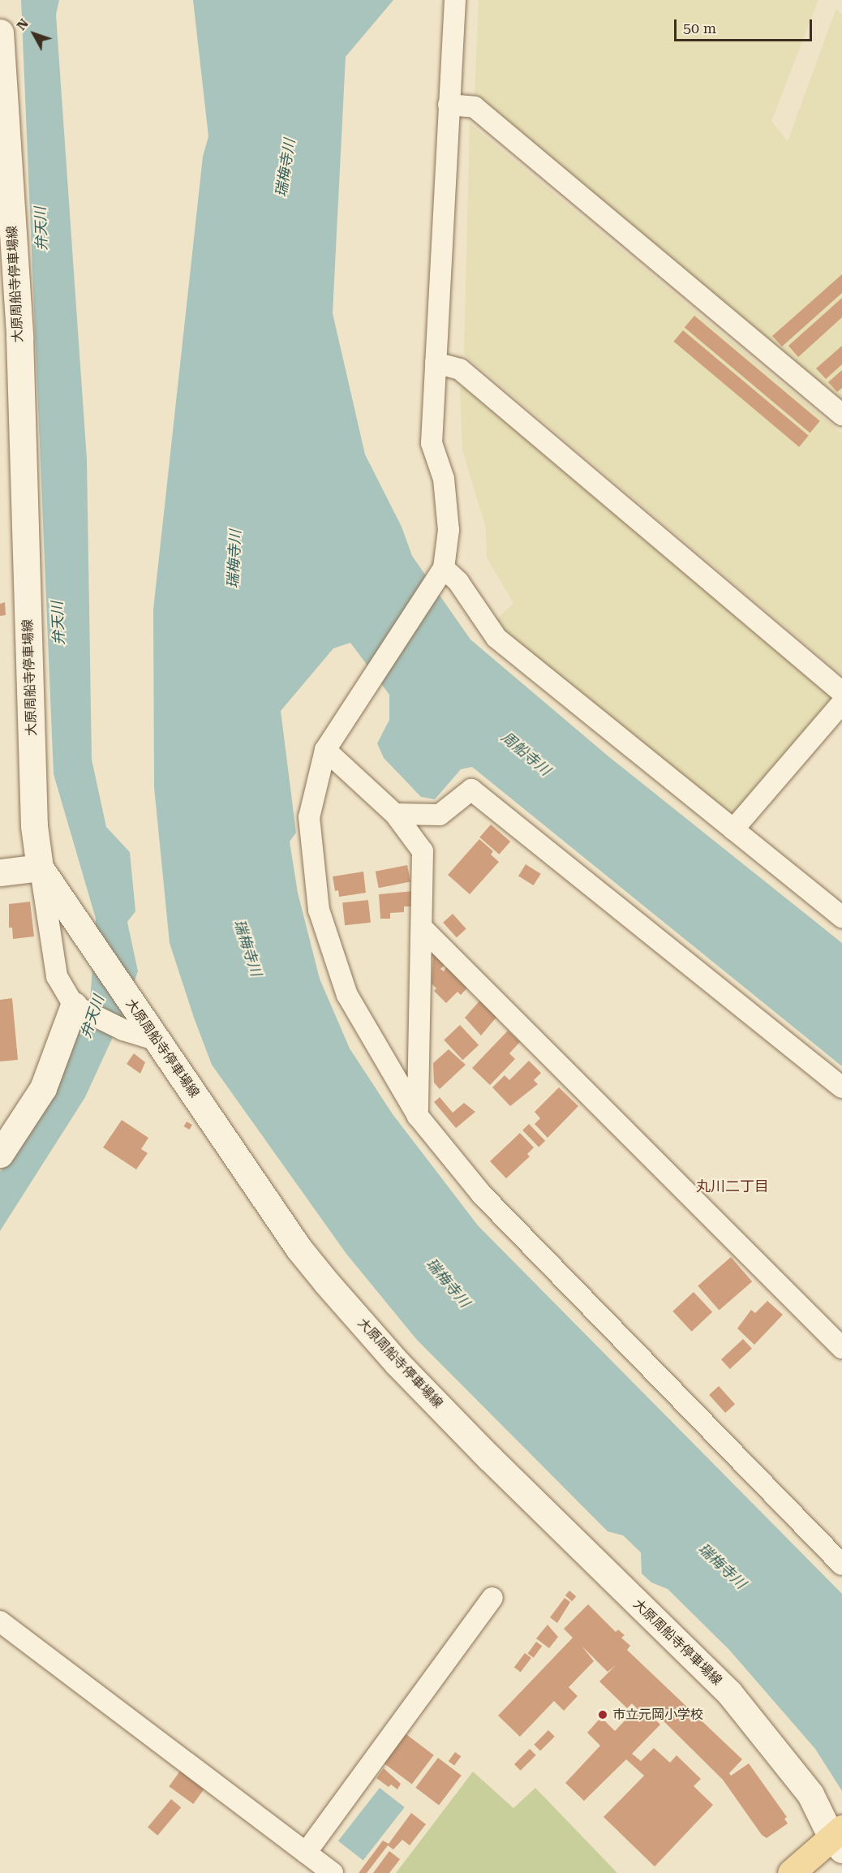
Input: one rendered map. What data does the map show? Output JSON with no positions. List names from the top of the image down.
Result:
{
  "streets": {
    "main road": ["大原周船寺停車場線"]
  },
  "districts": ["丸川二丁目"],
  "water": ["瑞梅寺川", "弁天川", "周船寺川"],
  "places": ["市立元岡小学校"],
  "scale_bar": "50 m",
  "north": "top left"
}
